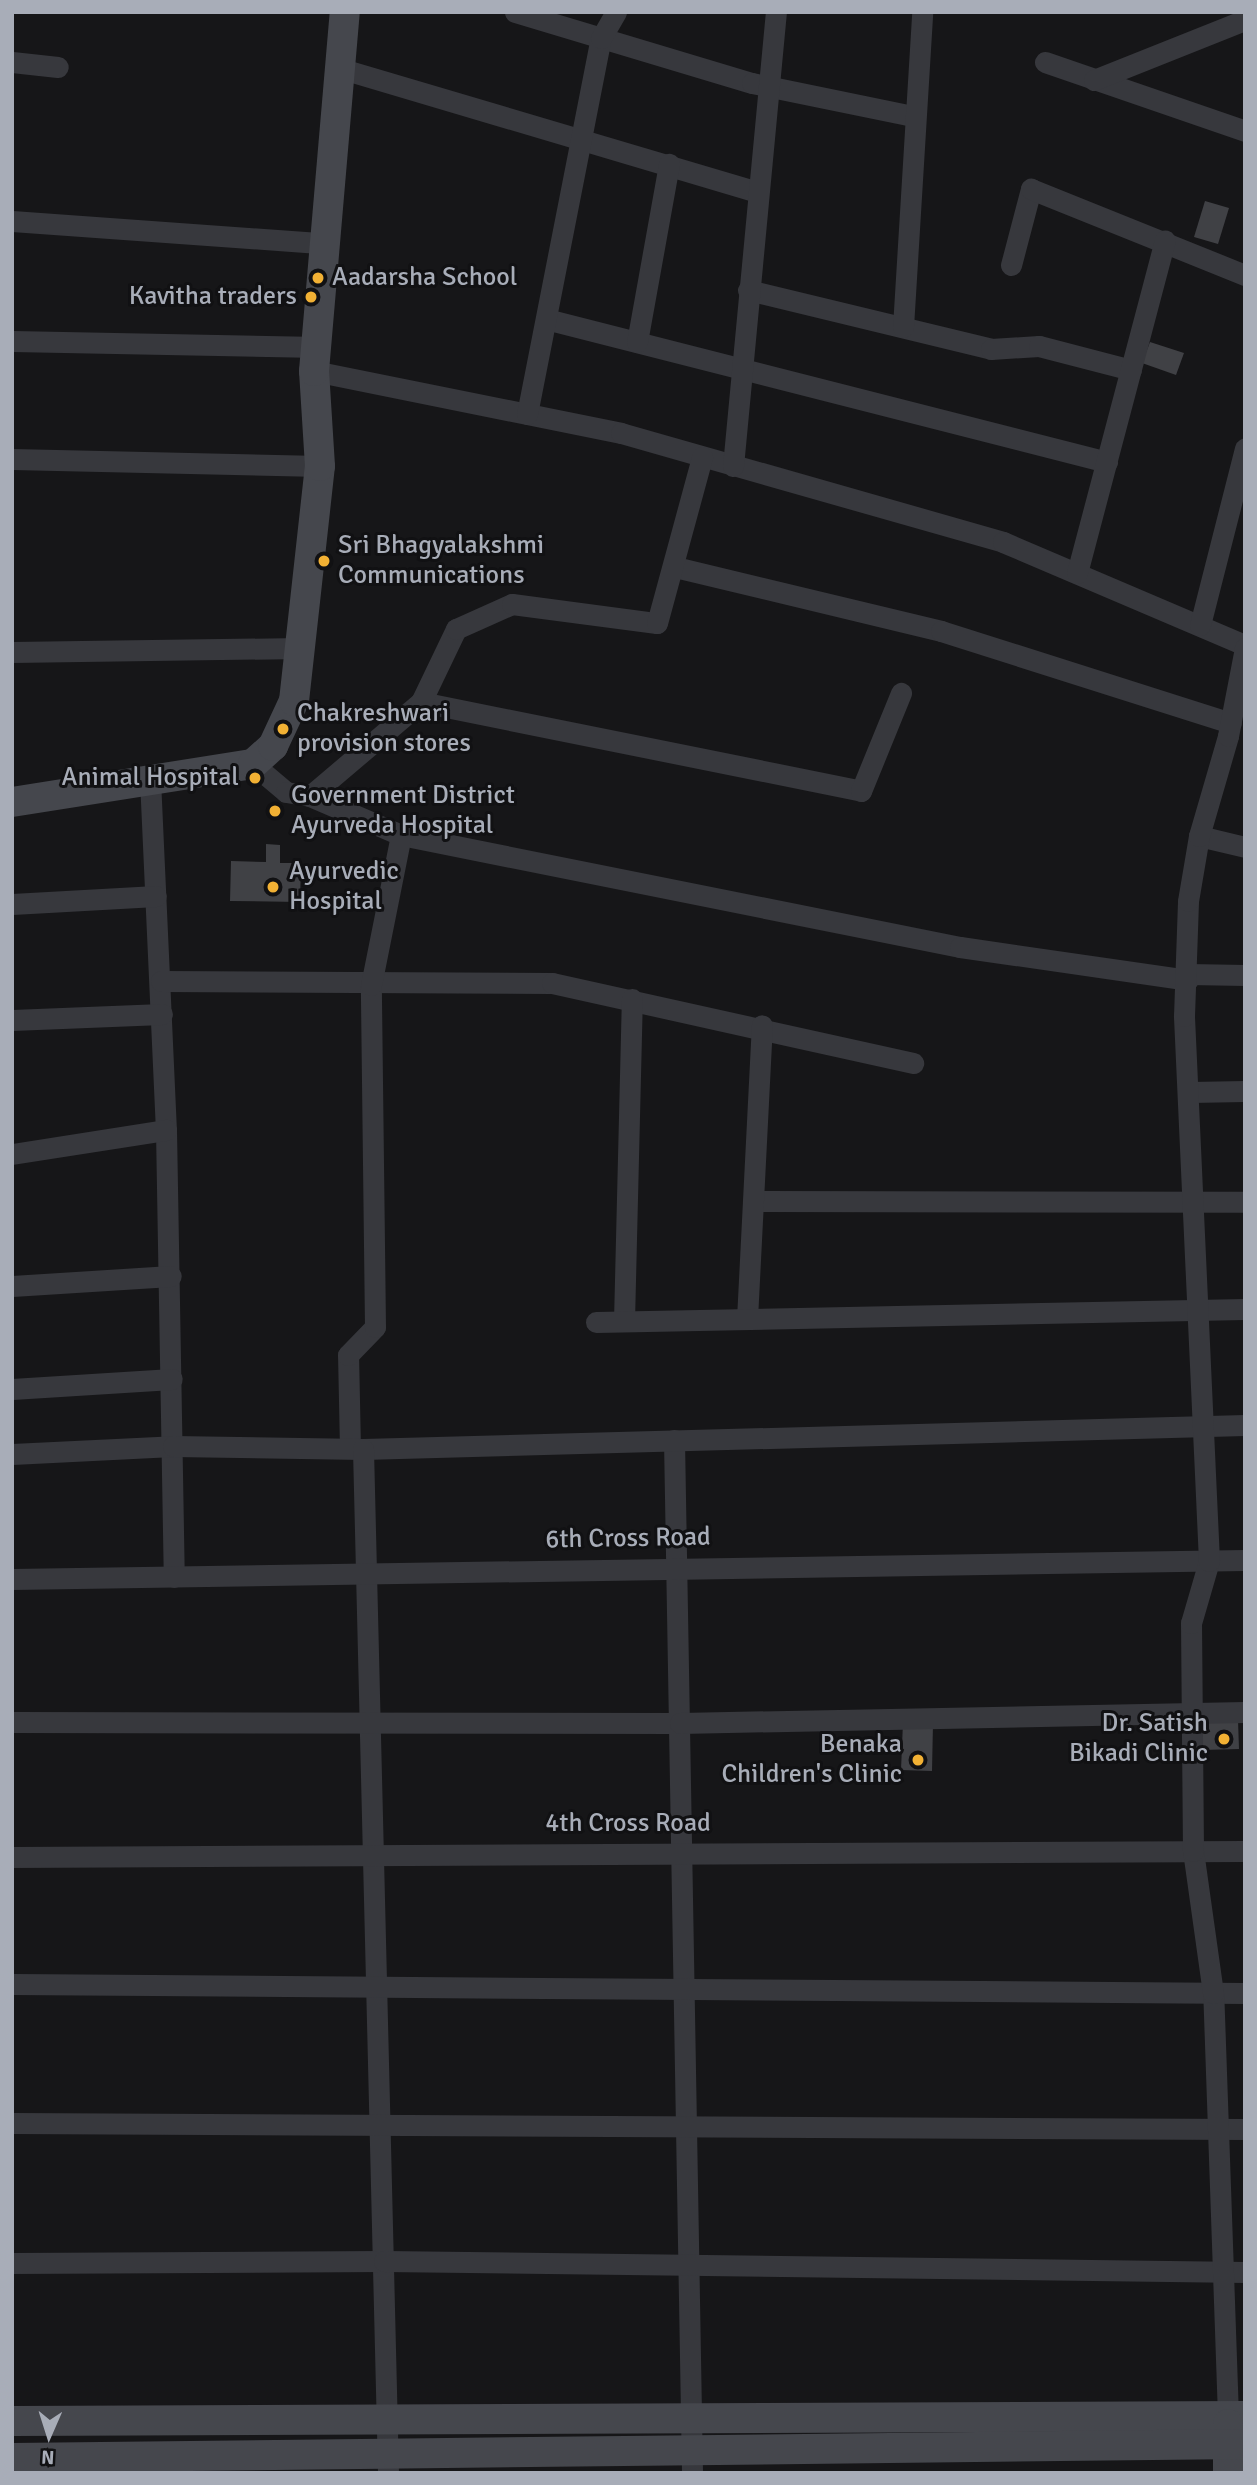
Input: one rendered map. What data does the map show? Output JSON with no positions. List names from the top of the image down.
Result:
{
  "streets": {
    "street": ["6th Cross Road", "4th Cross Road"]
  },
  "places": [
    "Aadarsha School",
    "Kavitha traders",
    "Sri Bhagyalakshmi Communications",
    "Chakreshwari provision stores",
    "Animal Hospital",
    "Government District Ayurveda Hospital",
    "Ayurvedic Hospital",
    "Dr. Satish Bikadi Clinic",
    "Benaka Children's Clinic"
  ],
  "north": "bottom"
}
